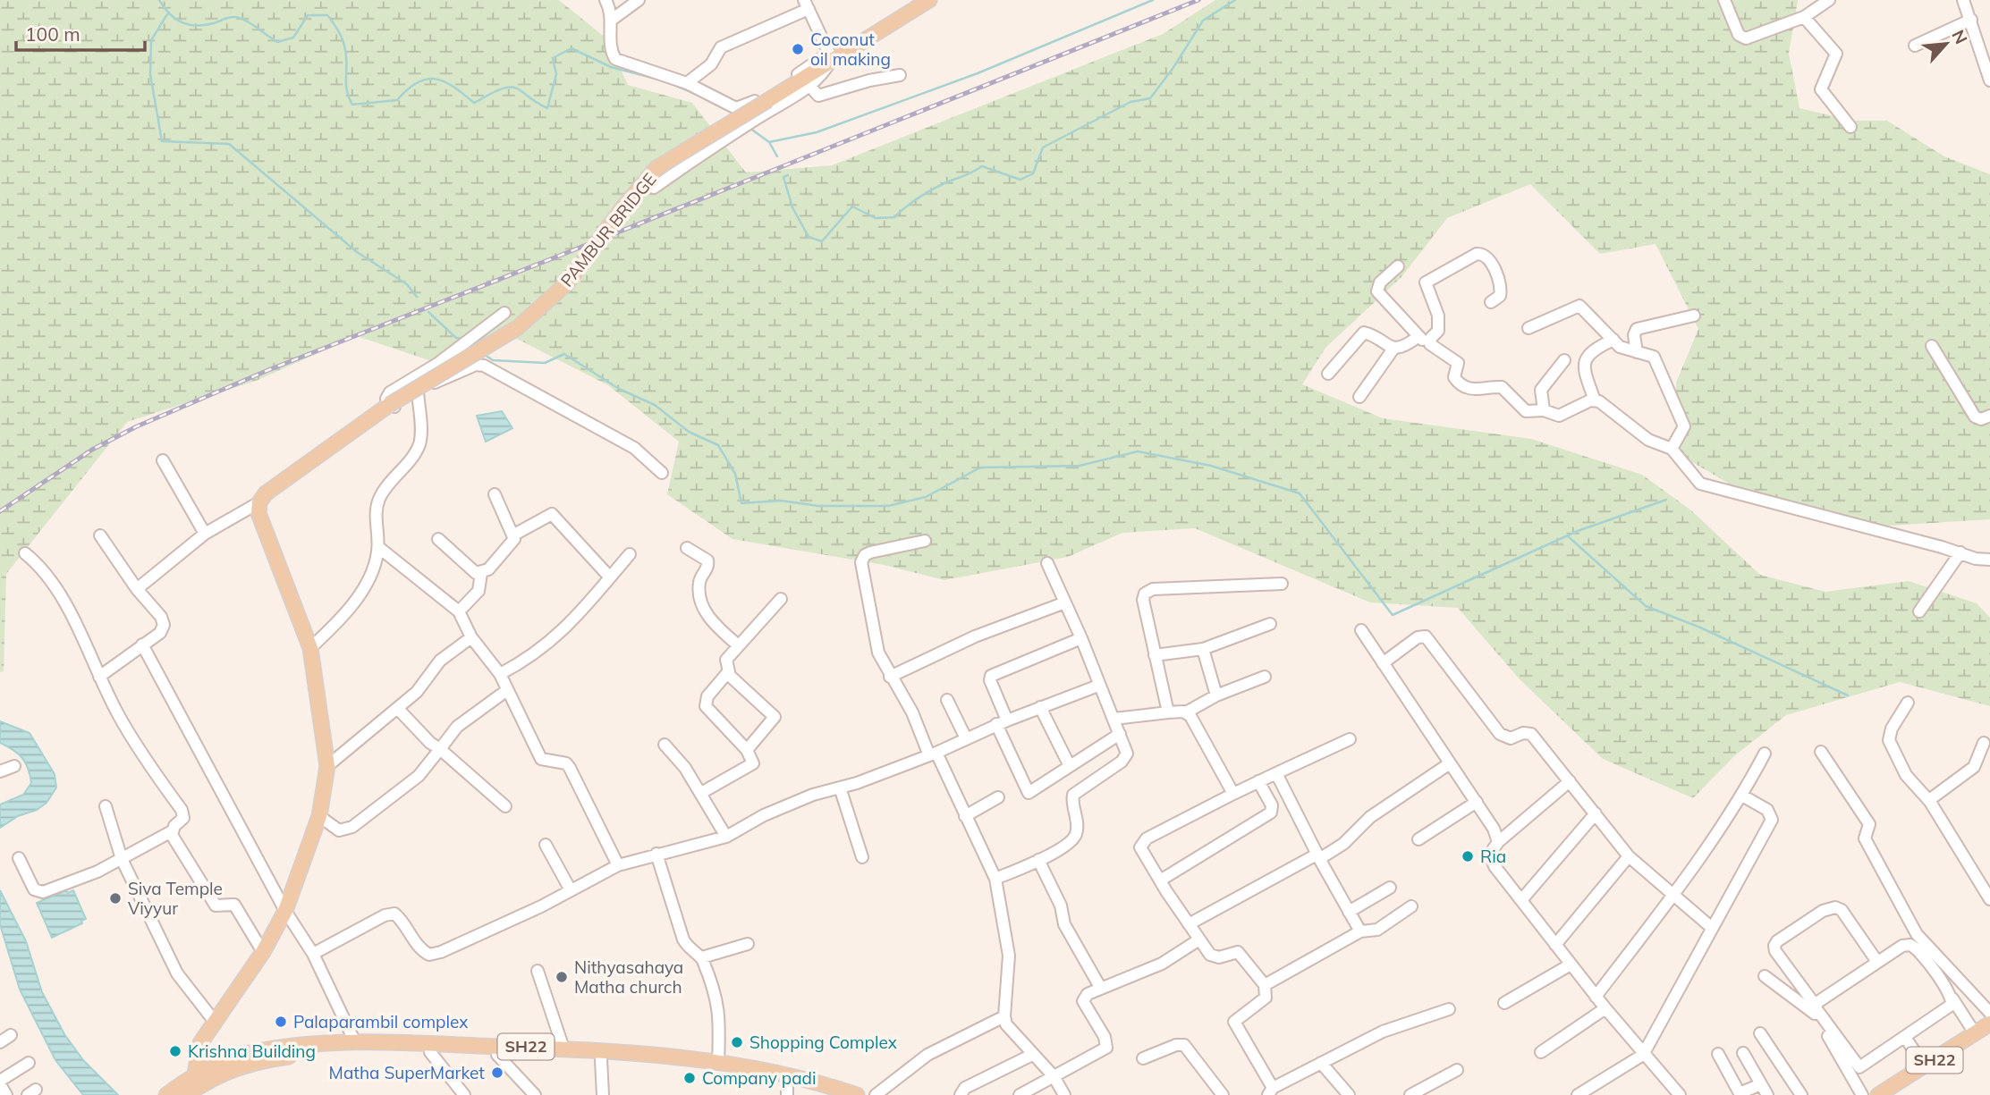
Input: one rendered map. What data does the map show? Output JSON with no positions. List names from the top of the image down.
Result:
{
  "streets": {
    "main road": ["PAMBUR BRIDGE", "SH22"]
  },
  "places": [
    "Coconut oil making",
    "Ria",
    "Siva Temple Viyyur",
    "Nithyasahaya Matha church",
    "Palaparambil complex",
    "Shopping Complex",
    "Krishna Building",
    "Matha SuperMarket",
    "Company padi"
  ],
  "scale_bar": "100 m",
  "north": "top right"
}
